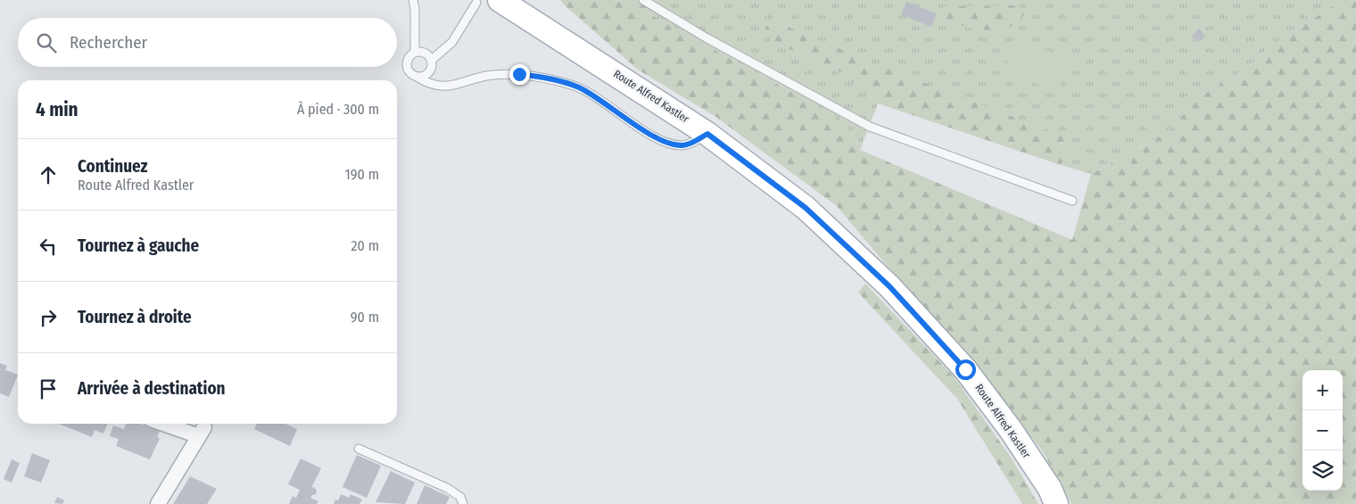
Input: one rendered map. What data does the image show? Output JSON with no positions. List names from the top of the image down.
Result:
{
  "streets": {
    "main road": ["Route Alfred Kastler"]
  },
  "page": {
    "search": "Rechercher",
    "heading": ["4 min", "À pied · 300 m"],
    "list": [
      ["Continuez", "Route Alfred Kastler", "190 m"],
      ["Tournez à gauche", "20 m"],
      ["Tournez à droite", "90 m"],
      "Arrivée à destination"
    ],
    "map_buttons": ["+", "−"]
  }
}
